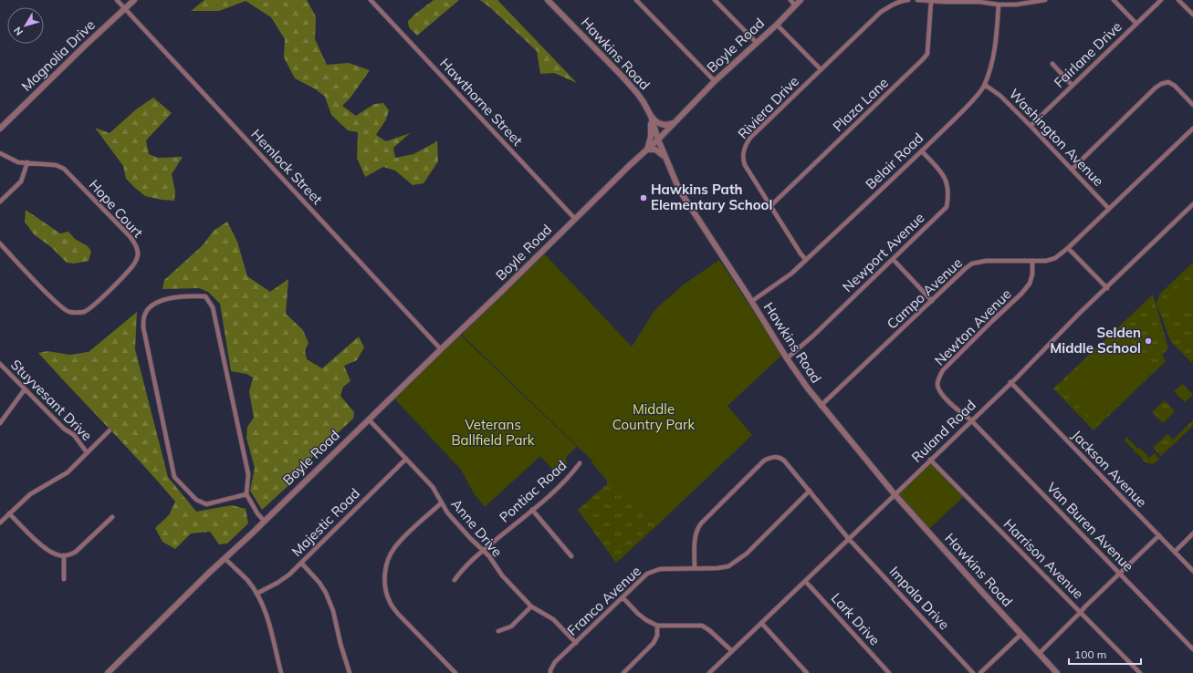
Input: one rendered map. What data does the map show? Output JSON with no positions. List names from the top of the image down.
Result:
{
  "streets": {
    "street": [
      "Boyle Road",
      "Hawkins Road",
      "Fairlane Drive",
      "Magnolia Drive",
      "Hawthorne Street",
      "Plaza Lane",
      "Riviera Drive",
      "Washington Avenue",
      "Belair Road",
      "Hemlock Street",
      "Hope Court",
      "Newport Avenue",
      "Campo Avenue",
      "Newton Avenue",
      "Stuyvesant Drive",
      "Ruland Road",
      "Jackson Avenue",
      "Pontiac Road",
      "Majestic Road",
      "Van Buren Avenue",
      "Anne Drive",
      "Harrison Avenue",
      "Impala Drive",
      "Franco Avenue",
      "Lark Drive"
    ]
  },
  "crossings": [
    ["Boyle Road", "Hawkins Road"],
    ["Boyle Road", "Hawthorne Street"],
    ["Boyle Road", "Hemlock Street"],
    ["Boyle Road", "Anne Drive"],
    ["Hawkins Road", "Belair Road"],
    ["Hawkins Road", "Newport Avenue"],
    ["Hawkins Road", "Campo Avenue"],
    ["Hawkins Road", "Ruland Road"],
    ["Fairlane Drive", "Washington Avenue"],
    ["Magnolia Drive", "Hemlock Street"],
    ["Plaza Lane", "Riviera Drive"],
    ["Riviera Drive", "Belair Road"],
    ["Washington Avenue", "Belair Road"],
    ["Washington Avenue", "Campo Avenue"],
    ["Belair Road", "Newport Avenue"],
    ["Campo Avenue", "Newton Avenue"],
    ["Newton Avenue", "Ruland Road"],
    ["Newton Avenue", "Van Buren Avenue"],
    ["Ruland Road", "Jackson Avenue"],
    ["Ruland Road", "Van Buren Avenue"],
    ["Ruland Road", "Harrison Avenue"],
    ["Ruland Road", "Impala Drive"],
    ["Ruland Road", "Lark Drive"],
    ["Pontiac Road", "Anne Drive"],
    ["Majestic Road", "Anne Drive"],
    ["Anne Drive", "Franco Avenue"],
    ["Impala Drive", "Franco Avenue"]
  ],
  "parks": ["Middle Country Park", "Veterans Ballfield Park"],
  "places": ["Hawkins Path Elementary School", "Selden Middle School"],
  "scale_bar": "100 m",
  "north": "bottom left"
}
